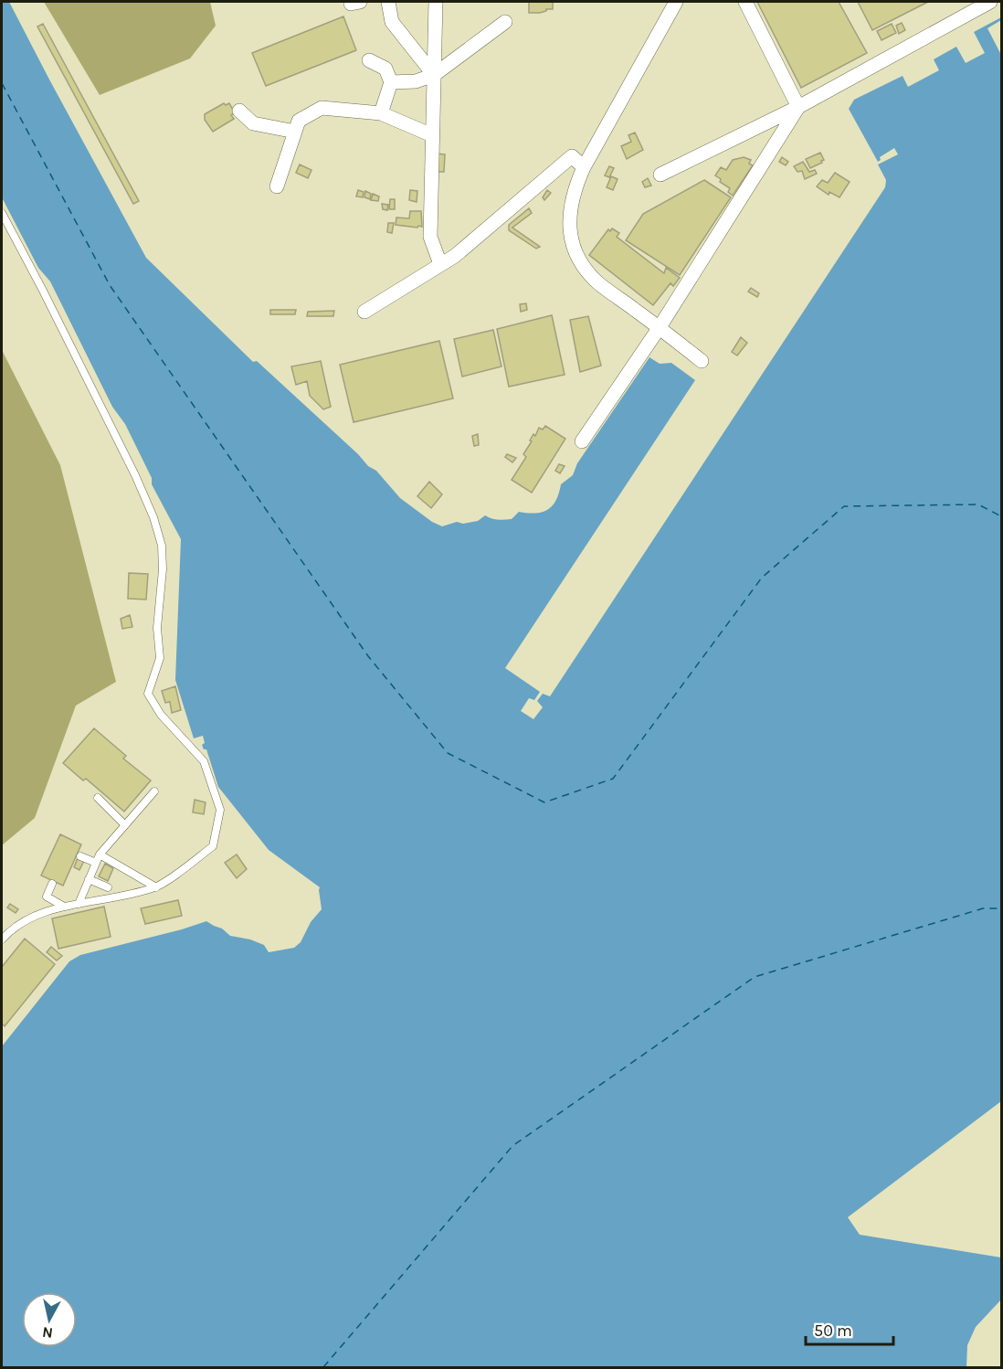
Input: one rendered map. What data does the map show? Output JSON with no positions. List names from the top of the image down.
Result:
{
  "scale_bar": "50 m",
  "north": "bottom"
}
